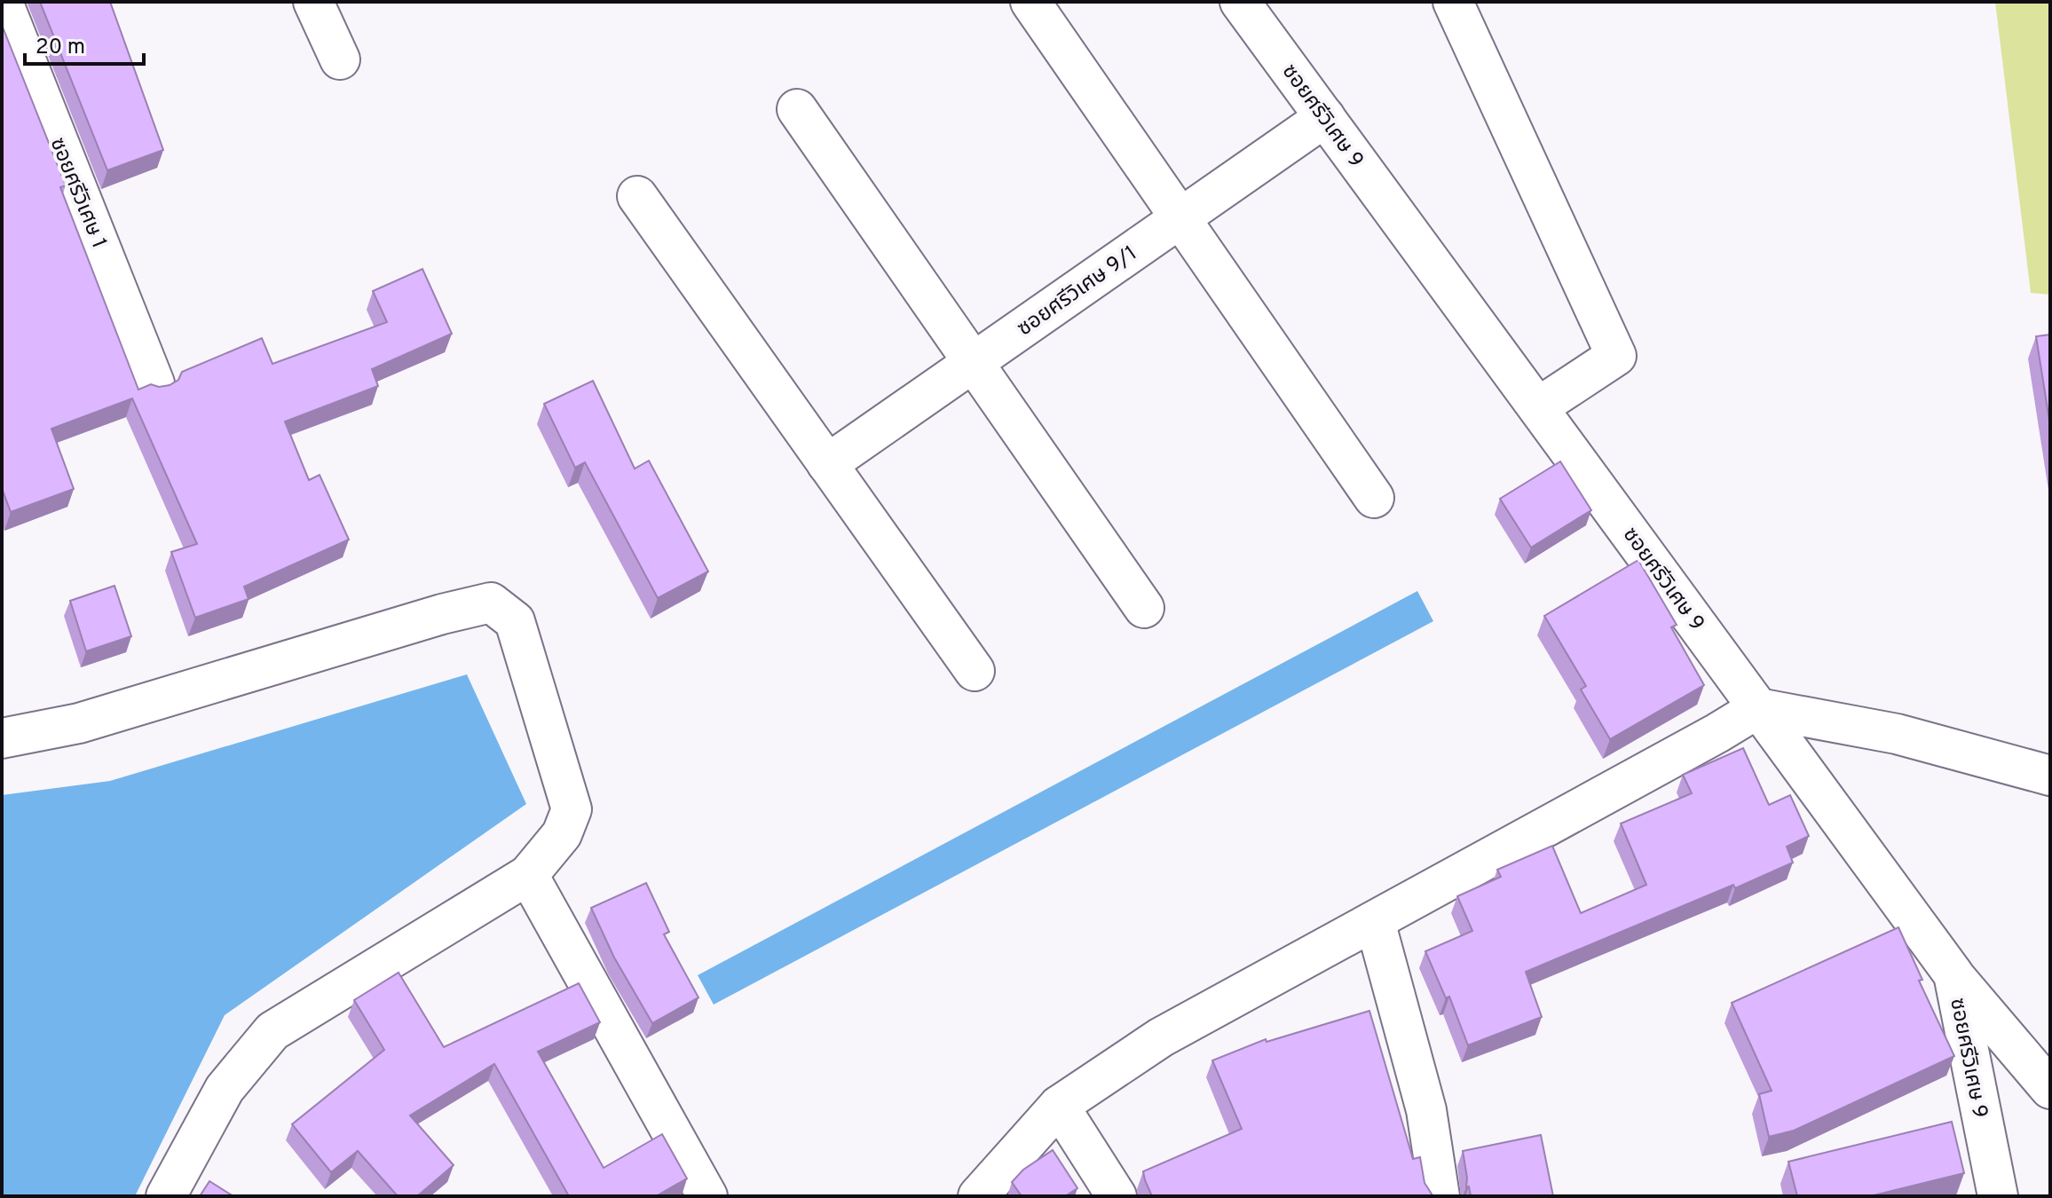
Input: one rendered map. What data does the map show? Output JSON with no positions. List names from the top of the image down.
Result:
{
  "streets": {
    "street": ["ซอยศรีวิเศษ 9", "ซอยศรีวิเศษ 1", "ซอยศรีวิเศษ 9/1"]
  },
  "crossings": [
    ["ซอยศรีวิเศษ 9", "ซอยศรีวิเศษ 9/1"]
  ],
  "scale_bar": "20 m"
}
